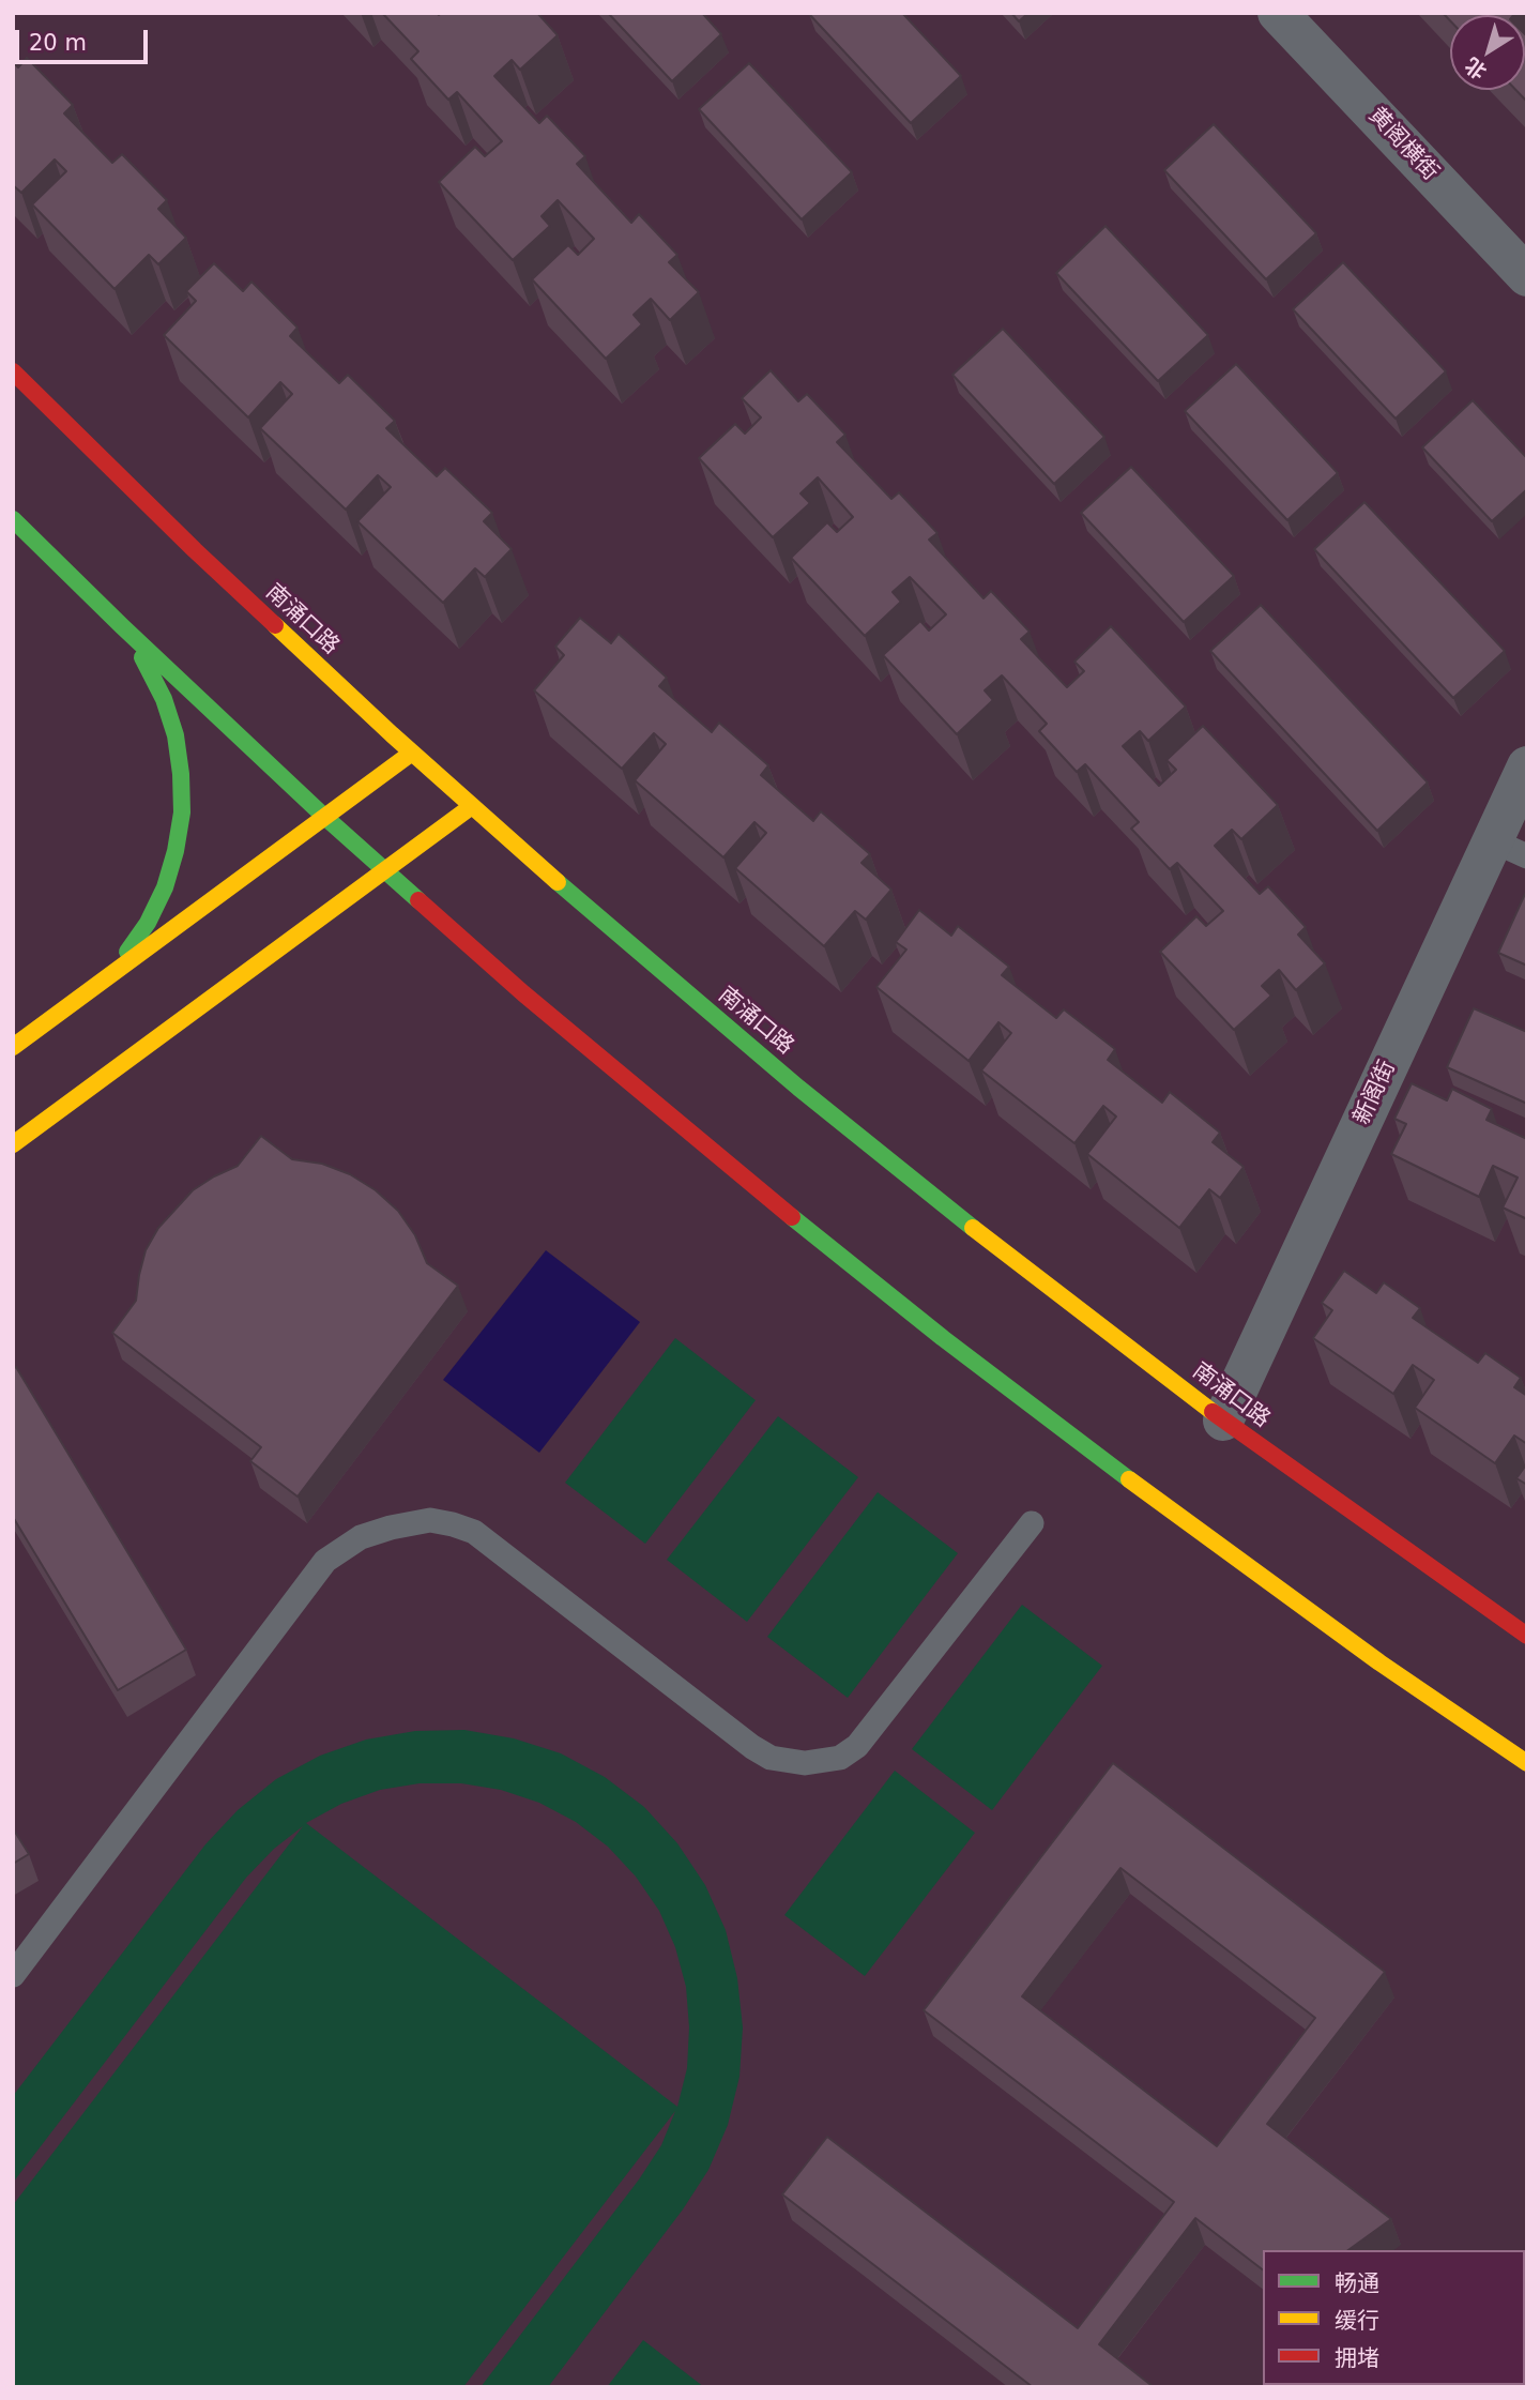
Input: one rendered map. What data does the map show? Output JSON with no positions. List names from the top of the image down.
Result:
{
  "streets": {
    "main road": ["南涌口路"],
    "street": ["黄阁横街", "新阁街"]
  },
  "crossings": [
    ["南涌口路", "新阁街"]
  ],
  "legend": ["畅通", "缓行", "拥堵"],
  "scale_bar": "20 m",
  "north": "bottom left"
}
